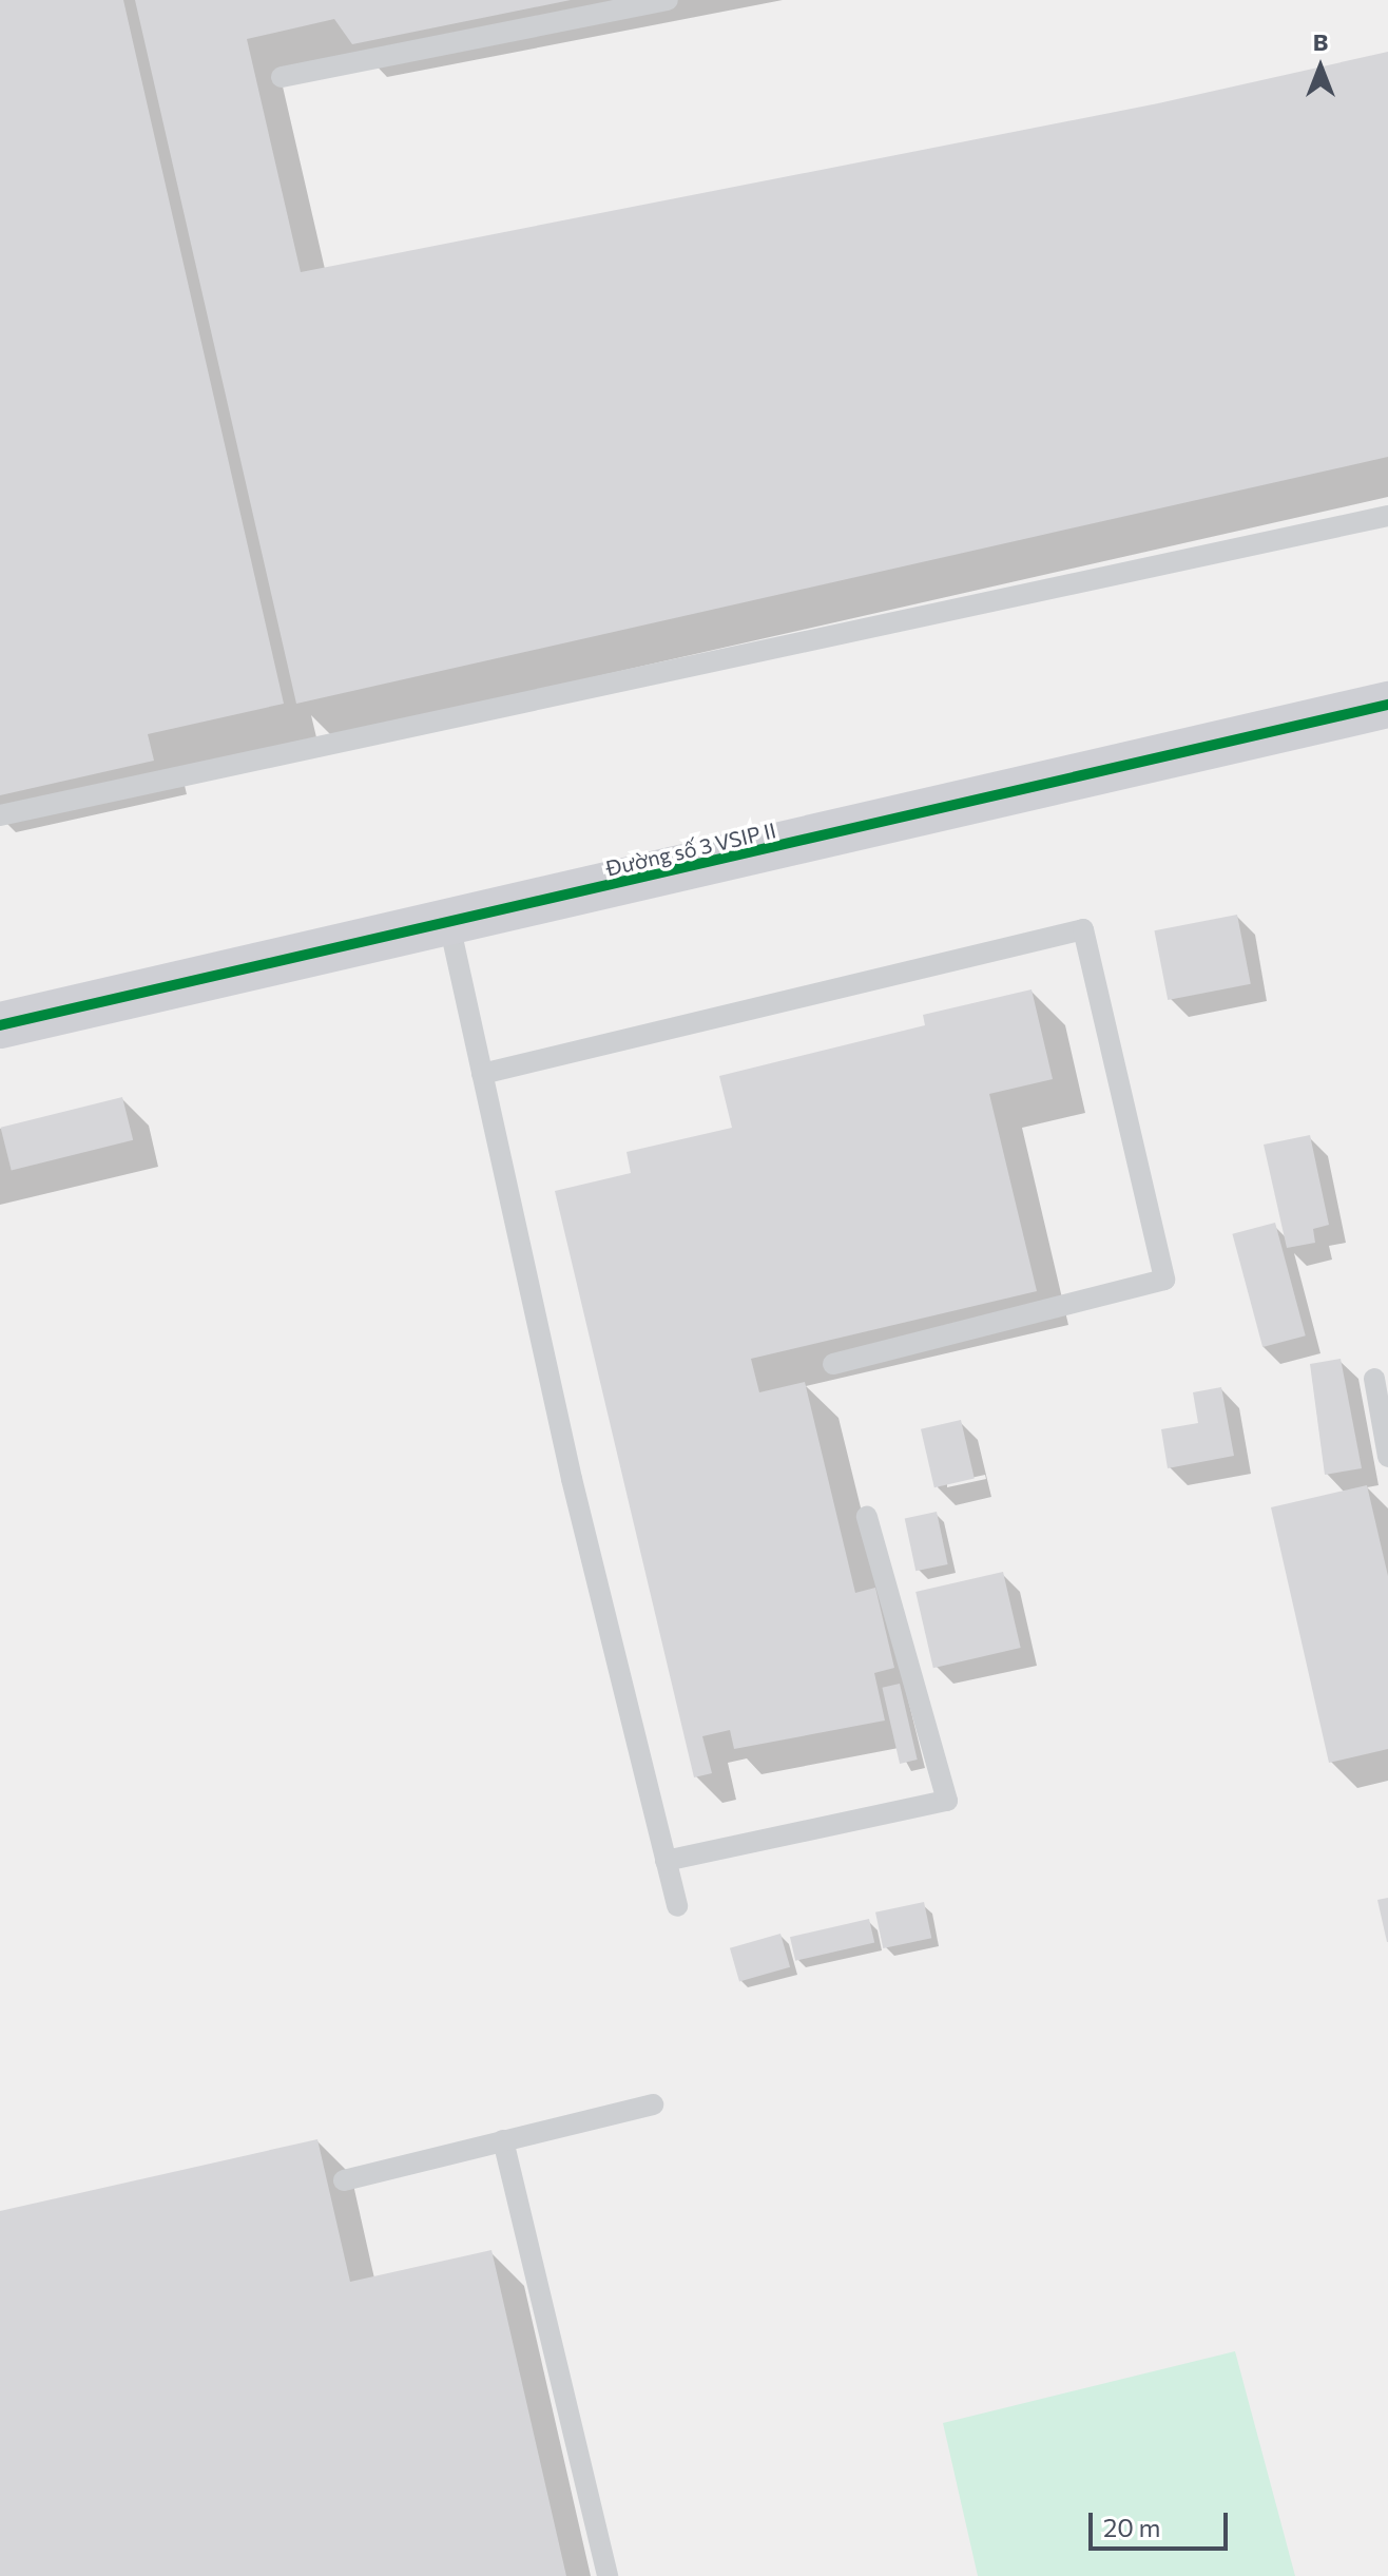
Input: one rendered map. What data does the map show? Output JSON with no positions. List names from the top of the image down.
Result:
{
  "streets": {
    "street": ["Đường số 3 VSIP II"]
  },
  "scale_bar": "20 m",
  "north": "top"
}
